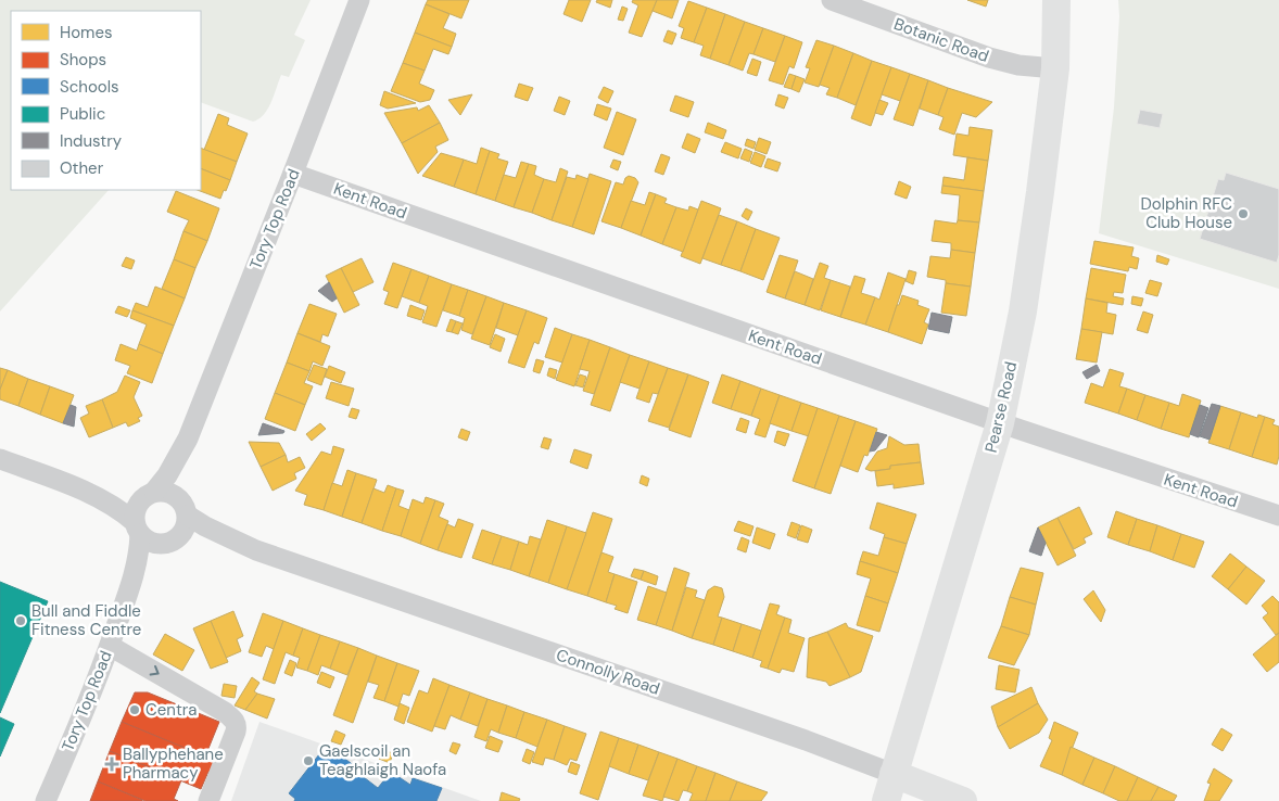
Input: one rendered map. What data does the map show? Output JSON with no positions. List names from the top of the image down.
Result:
{
  "streets": {
    "street": [
      "Botanic Road",
      "Kent Road",
      "Tory Top Road",
      "Pearse Road",
      "Connolly Road"
    ]
  },
  "crossings": [
    ["Botanic Road", "Pearse Road"],
    ["Kent Road", "Tory Top Road"],
    ["Kent Road", "Pearse Road"],
    ["Tory Top Road", "Connolly Road"],
    ["Pearse Road", "Connolly Road"]
  ],
  "places": {
    "other": [
      "Dolphin RFC Club House",
      "Bull and Fiddle Fitness Centre",
      "Centra",
      "Gaelscoil an Teaghlaigh Naofa"
    ],
    "health": ["Ballyphehane Pharmacy"]
  },
  "legend": [
    "Homes",
    "Shops",
    "Schools",
    "Public",
    "Industry",
    "Other"
  ]
}
